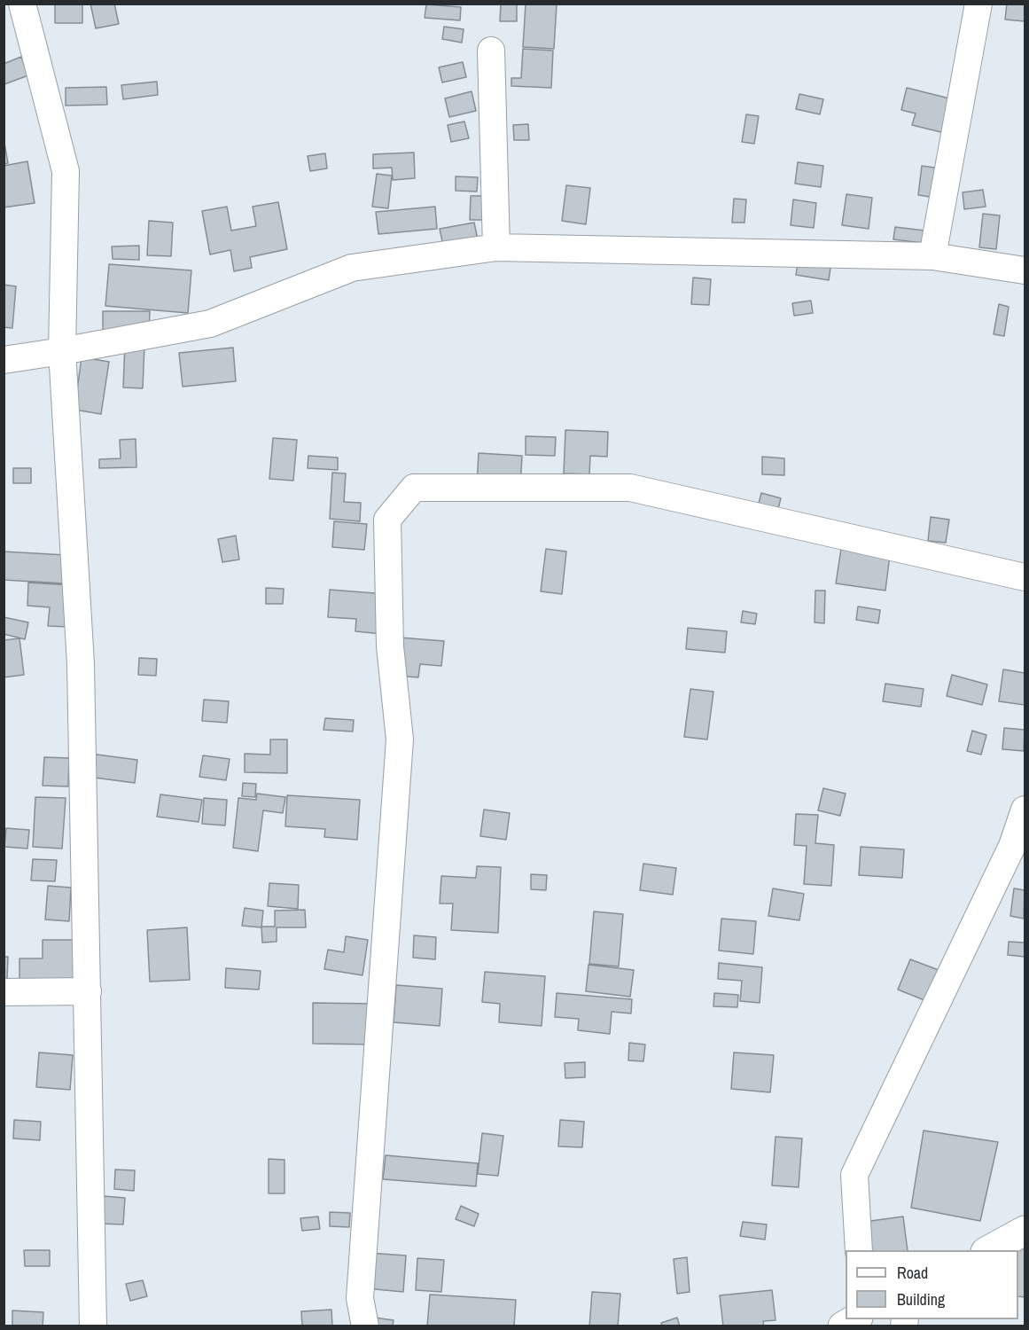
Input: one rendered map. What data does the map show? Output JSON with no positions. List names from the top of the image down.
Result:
{
  "legend": ["Road", "Building"]
}
